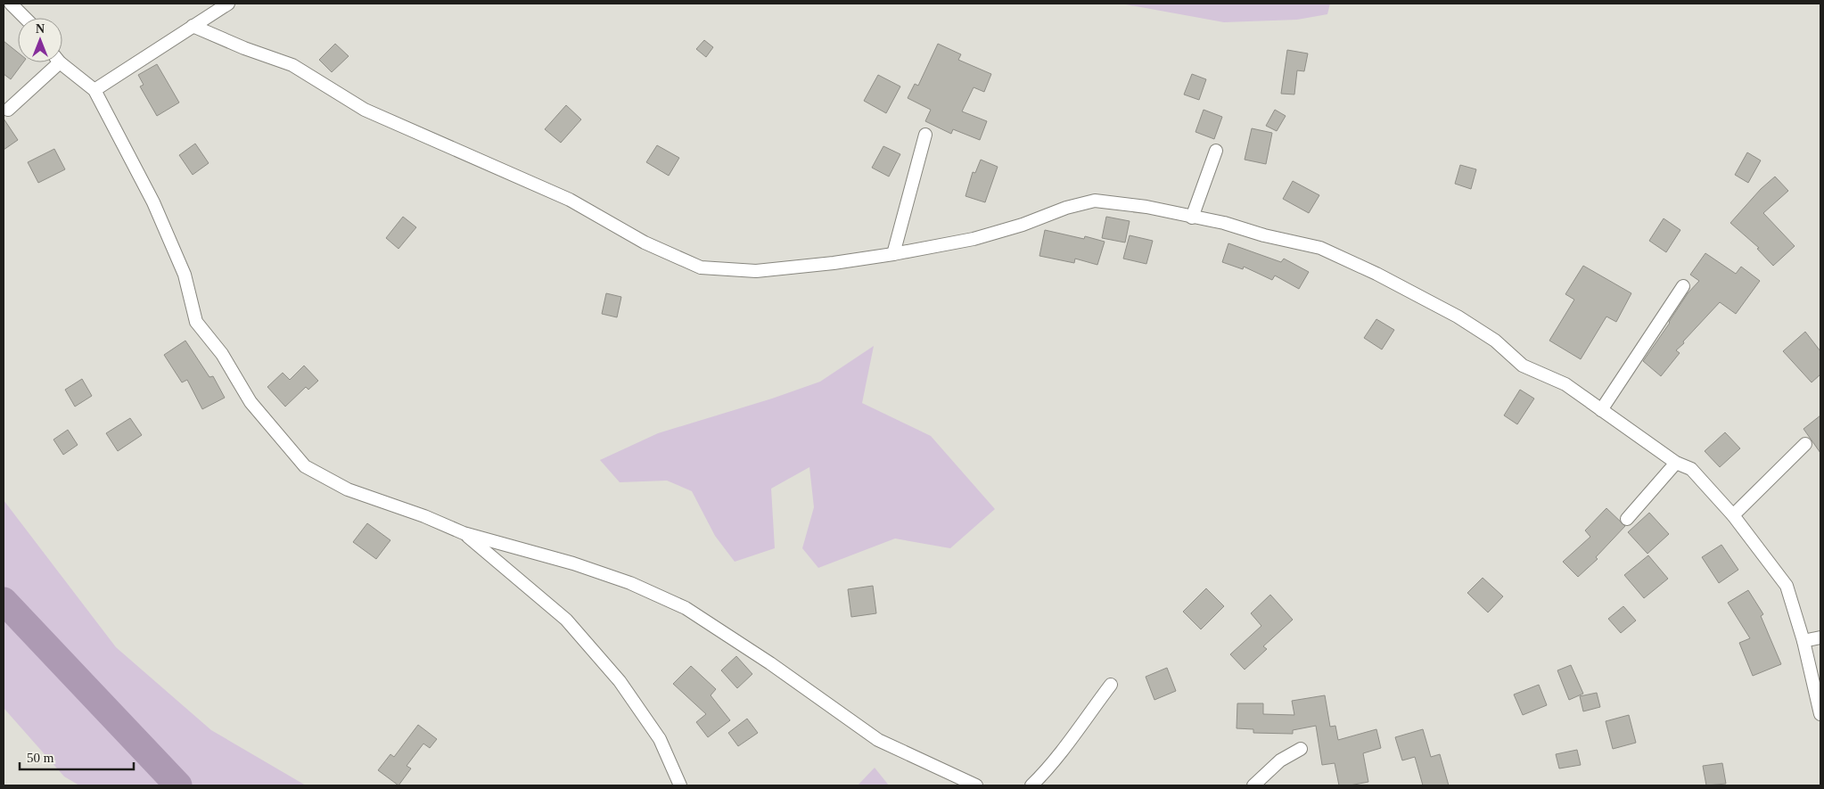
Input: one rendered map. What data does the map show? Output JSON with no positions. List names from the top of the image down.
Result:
{
  "scale_bar": "50 m",
  "north": "top"
}
